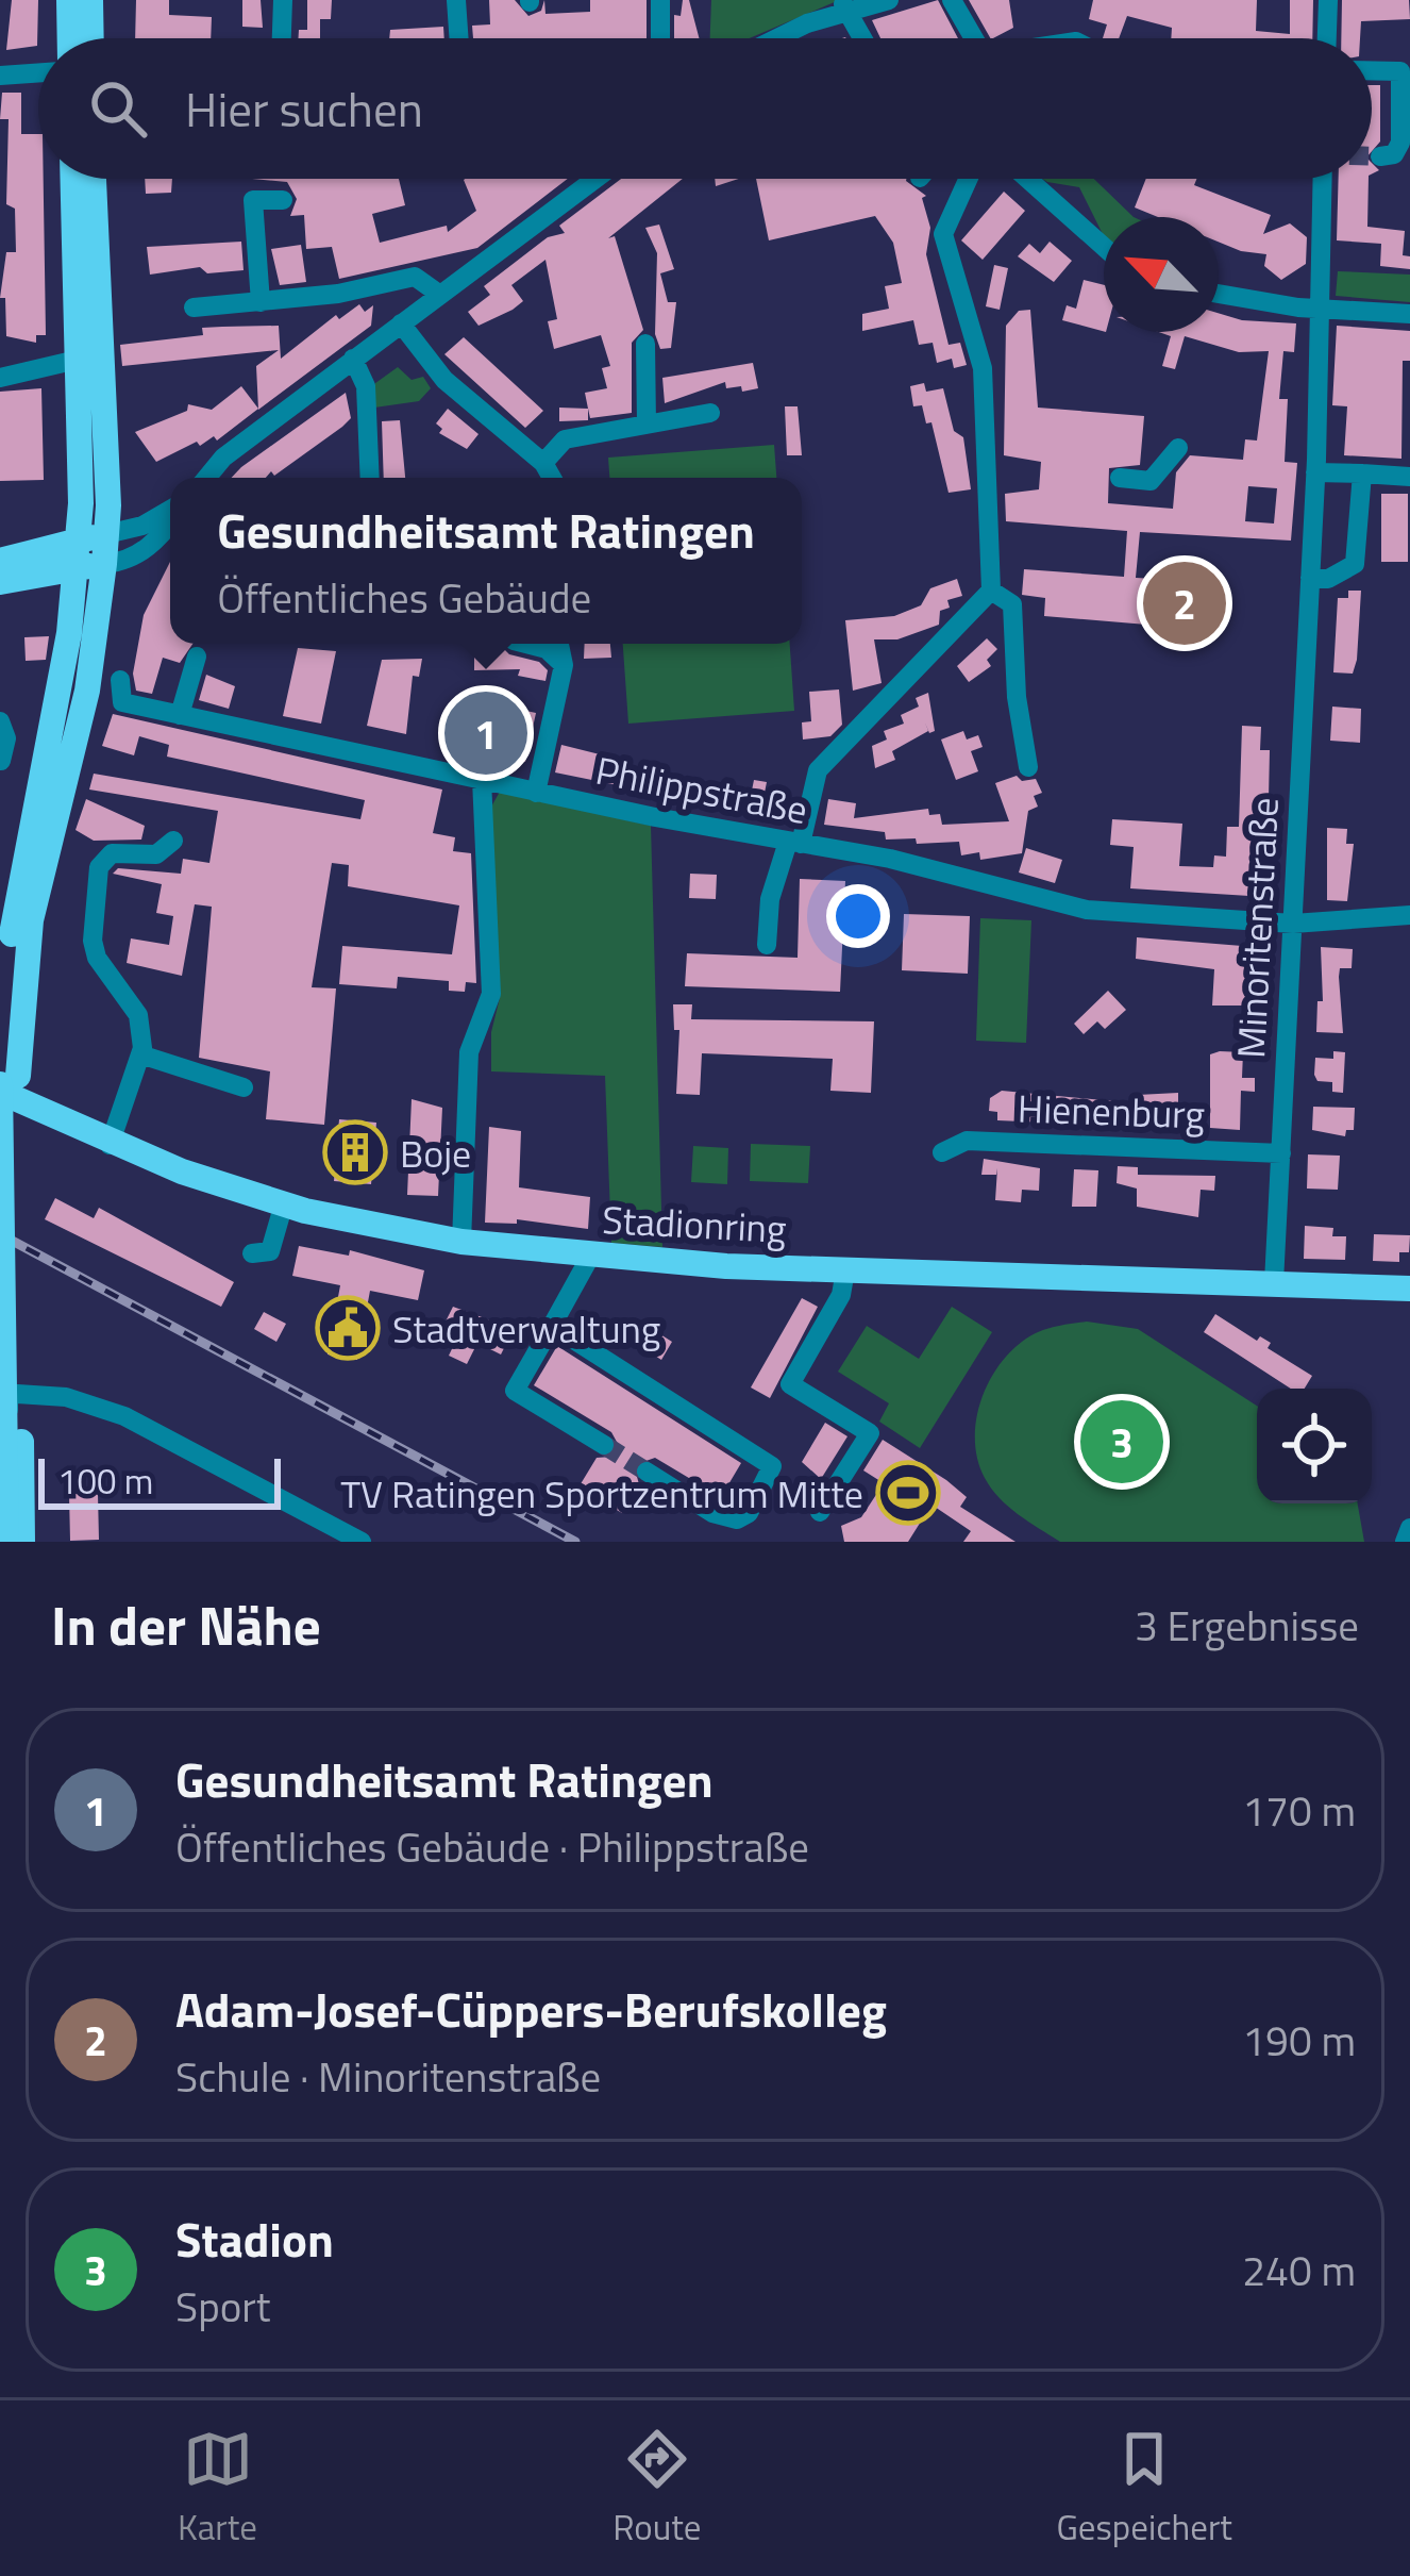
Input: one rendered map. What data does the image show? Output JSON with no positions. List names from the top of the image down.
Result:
{
  "streets": {
    "main road": ["Stadionring"],
    "street": ["Philippstraße", "Minoritenstraße", "Hienenburg"]
  },
  "crossings": [
    ["Philippstraße", "Minoritenstraße"],
    ["Minoritenstraße", "Hienenburg"],
    ["Minoritenstraße", "Stadionring"]
  ],
  "places": {
    "building": ["Boje"],
    "public building": ["Stadtverwaltung"],
    "sports": ["TV Ratingen Sportzentrum Mitte"]
  },
  "scale_bar": "100 m",
  "north": "top left",
  "page": {
    "search": "Hier suchen",
    "popup": ["Gesundheitsamt Ratingen", "Öffentliches Gebäude"],
    "pins": ["2", "1", "3"],
    "scale": "100 m",
    "heading": ["In der Nähe", "3 Ergebnisse"],
    "list": [
      {
        "mark": "1",
        "name": "Gesundheitsamt Ratingen",
        "note": "Öffentliches Gebäude · Philippstraße",
        "value": "170 m"
      },
      {
        "mark": "2",
        "name": "Adam-Josef-Cüppers-Berufskolleg",
        "note": "Schule · Minoritenstraße",
        "value": "190 m"
      },
      {
        "mark": "3",
        "name": "Stadion",
        "note": "Sport",
        "value": "240 m"
      }
    ],
    "nav": ["Karte", "Route", "Gespeichert"]
  }
}
